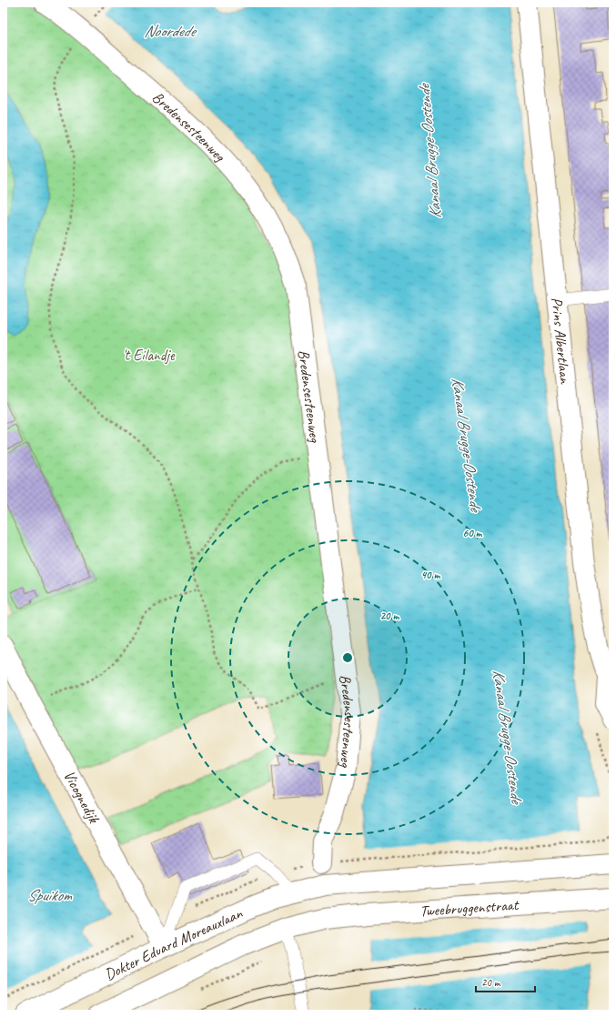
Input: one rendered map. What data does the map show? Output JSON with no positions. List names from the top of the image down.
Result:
{
  "streets": {
    "main road": [
      "Bredensesteenweg",
      "Prins Albertlaan",
      "Vicognedijk",
      "Tweebruggenstraat",
      "Dokter Eduard Moreauxlaan"
    ]
  },
  "crossings": [
    ["Bredensesteenweg", "Dokter Eduard Moreauxlaan"],
    ["Vicognedijk", "Dokter Eduard Moreauxlaan"],
    ["Tweebruggenstraat", "Dokter Eduard Moreauxlaan"]
  ],
  "water": ["Noordede", "Kanaal Brugge-Oostende", "Spuikom"],
  "parks": ["'t Eilandje"],
  "scale_bar": "20 m",
  "rings": ["60 m", "40 m", "20 m"]
}
